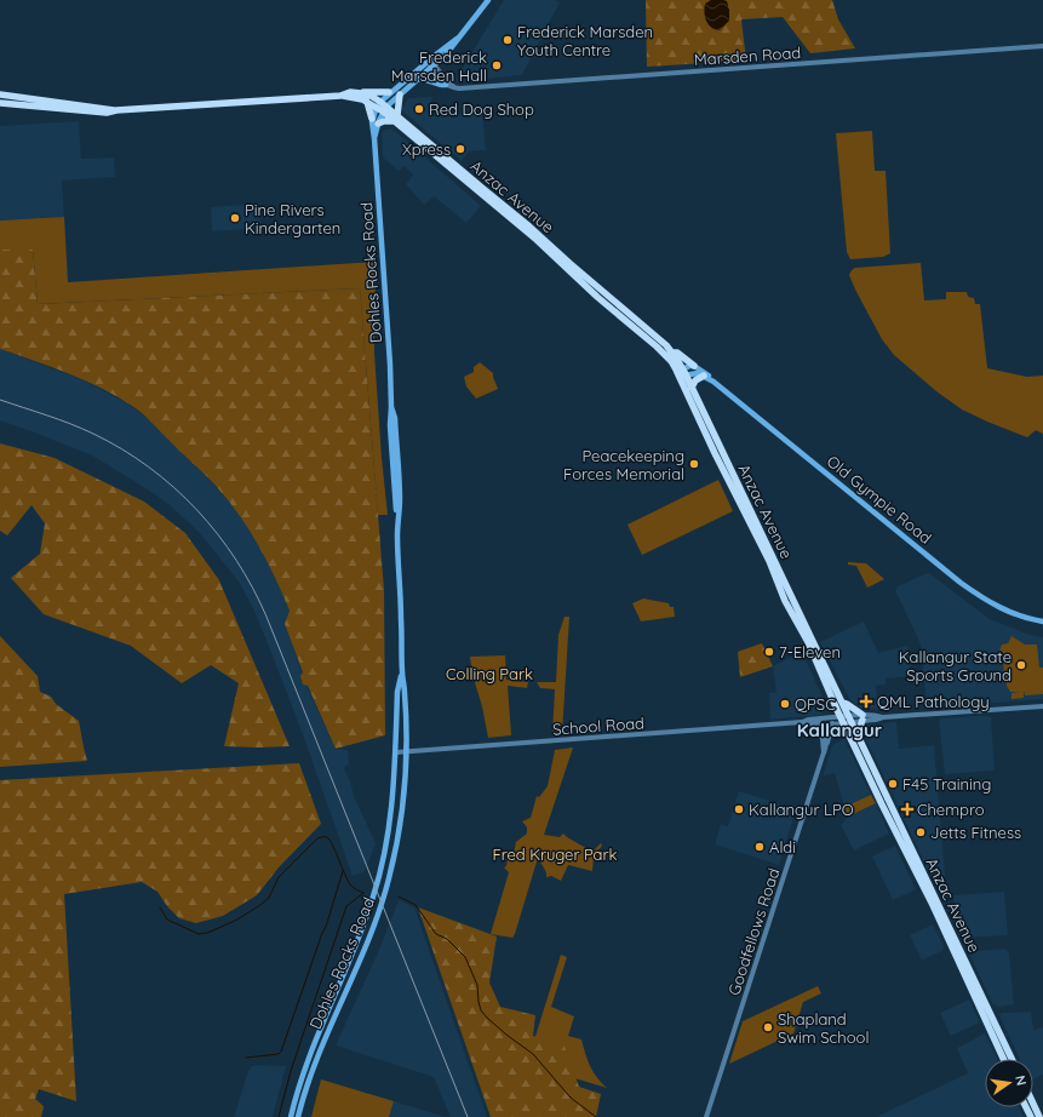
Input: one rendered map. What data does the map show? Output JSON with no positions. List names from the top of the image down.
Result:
{
  "streets": {
    "highway": ["Anzac Avenue"],
    "main road": ["Dohles Rocks Road", "Old Gympie Road"],
    "street": ["Marsden Road", "School Road", "Goodfellows Road"]
  },
  "crossings": [
    ["Anzac Avenue", "Dohles Rocks Road"],
    ["Anzac Avenue", "School Road"],
    ["Dohles Rocks Road", "School Road"],
    ["School Road", "Goodfellows Road"]
  ],
  "districts": ["Kallangur"],
  "parks": ["Colling Park", "Fred Kruger Park"],
  "places": {
    "other": [
      "Frederick Marsden Youth Centre",
      "Frederick Marsden Hall",
      "Red Dog Shop",
      "Xpress",
      "Pine Rivers Kindergarten",
      "Peacekeeping Forces Memorial",
      "7-Eleven",
      "Kallangur State Sports Ground",
      "QPSC",
      "F45 Training",
      "Kallangur LPO",
      "Jetts Fitness",
      "Aldi",
      "Shapland Swim School"
    ],
    "health": ["QML Pathology", "Chempro"]
  },
  "north": "right"
}
